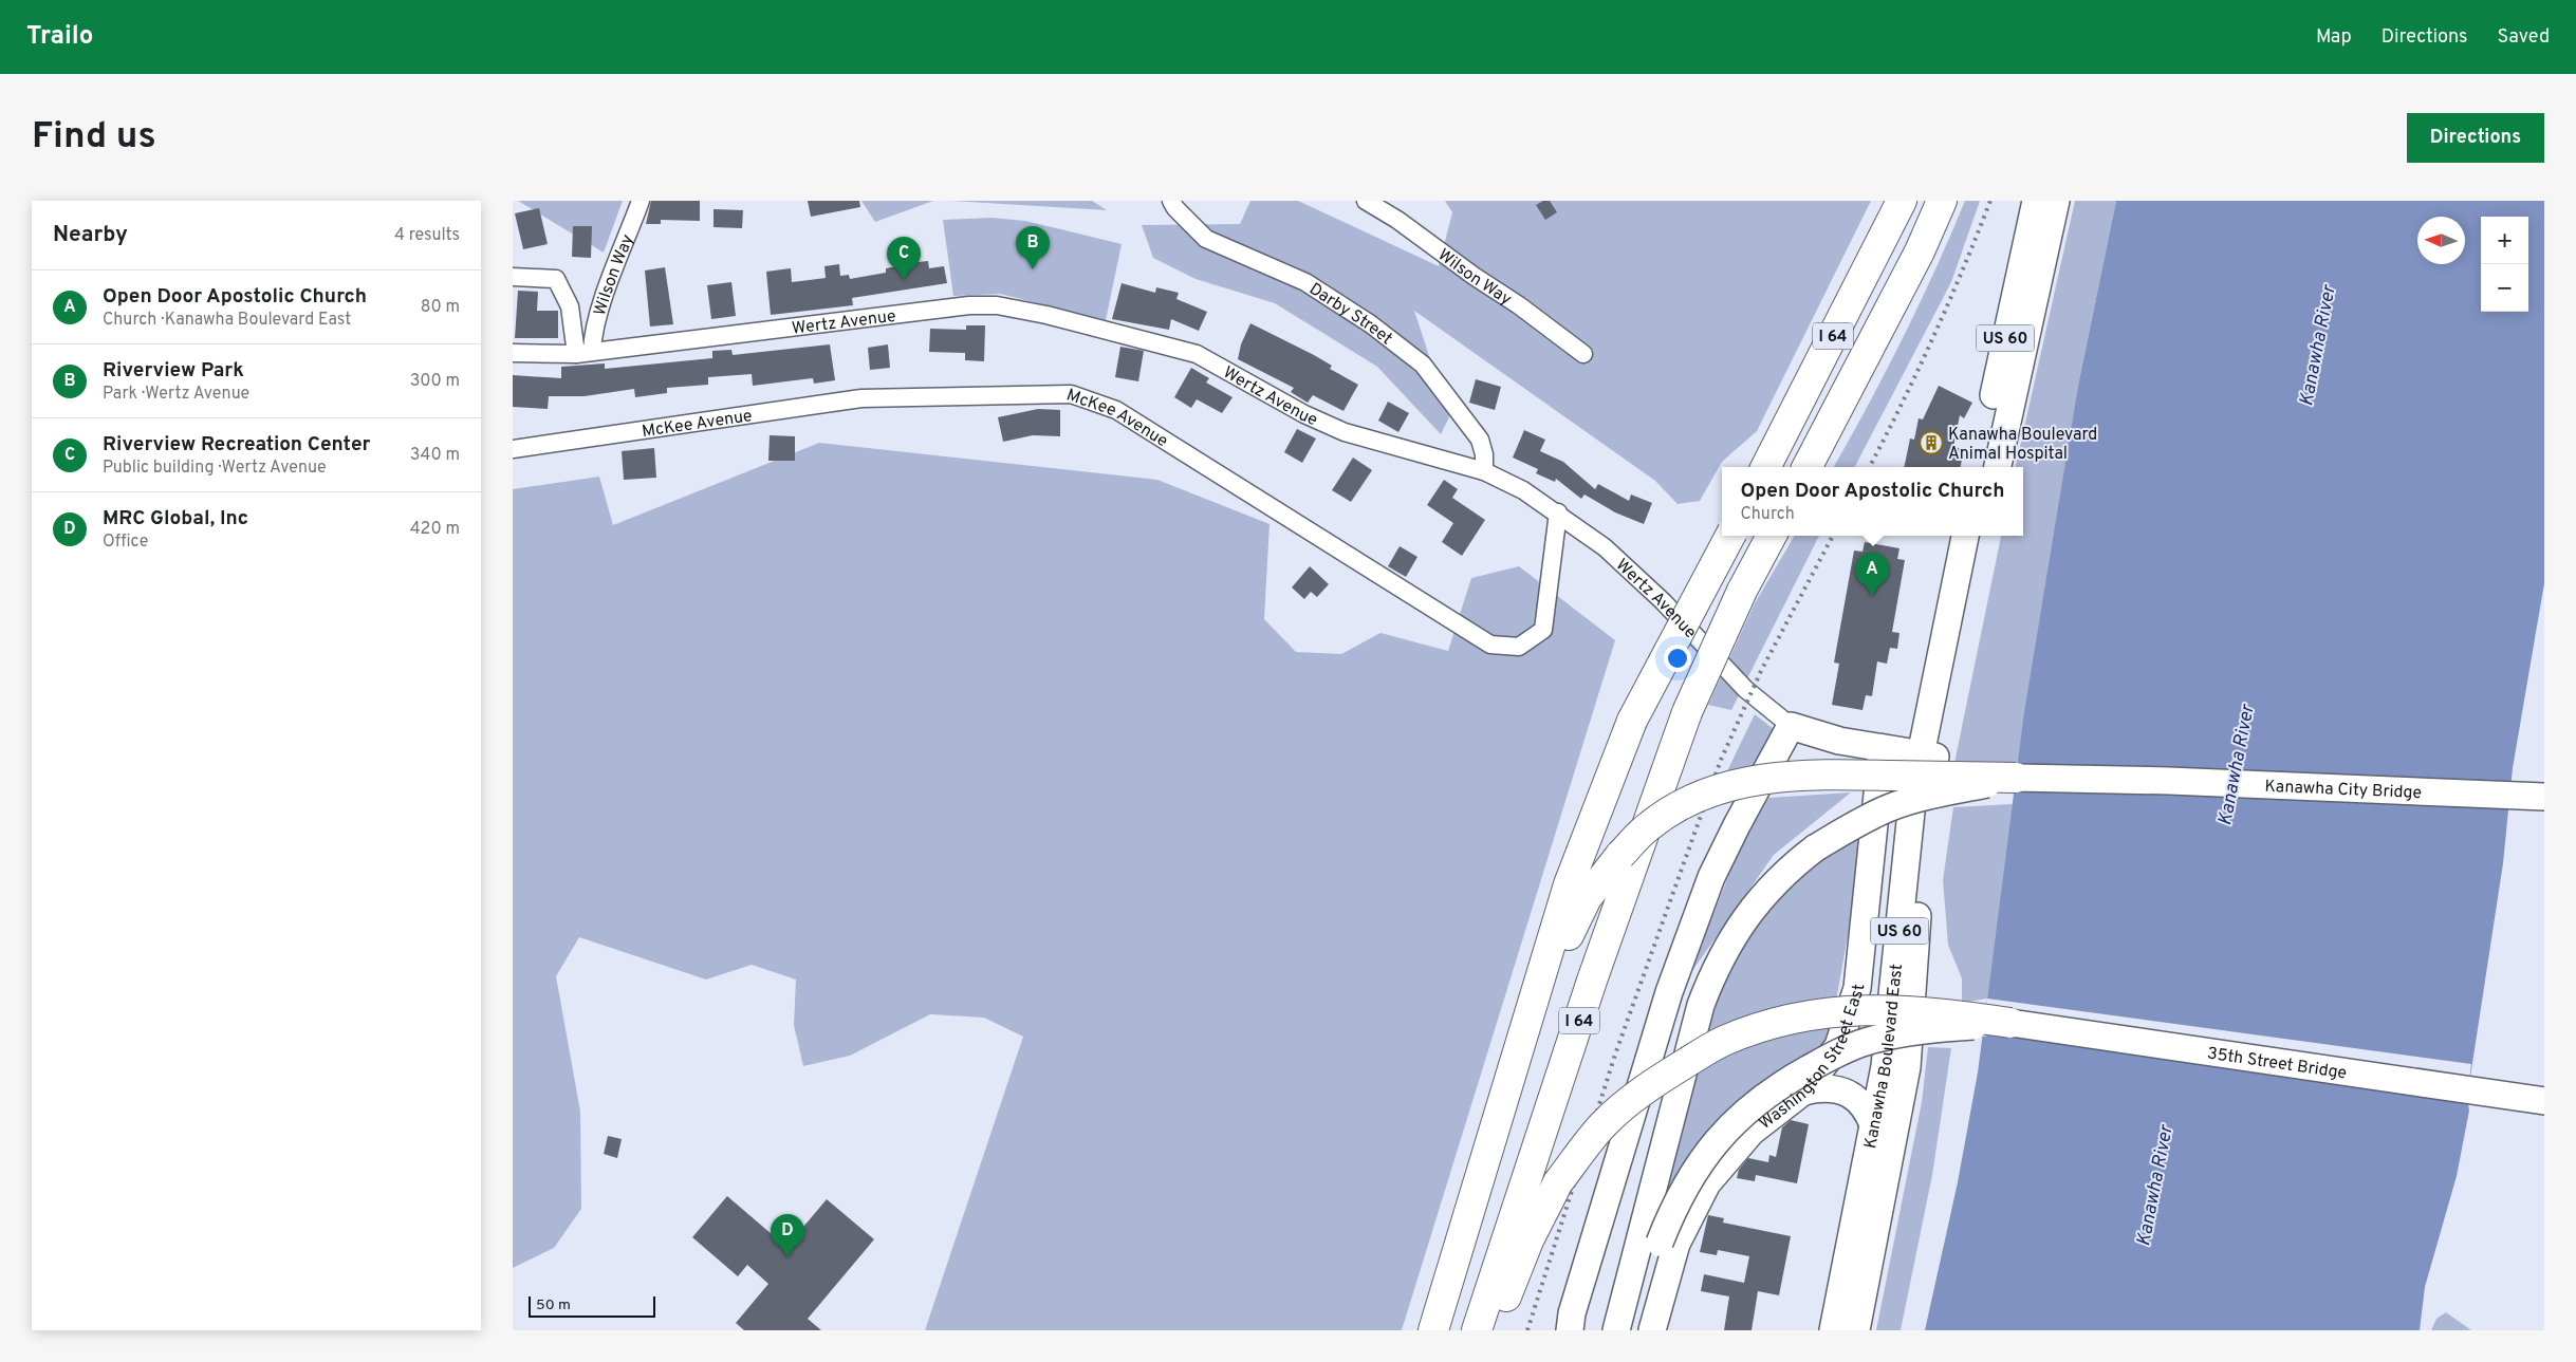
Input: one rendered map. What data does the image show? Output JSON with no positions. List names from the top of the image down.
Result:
{
  "streets": {
    "highway": ["I 64"],
    "main road": [
      "Wertz Avenue",
      "US 60",
      "Kanawha City Bridge",
      "Washington Street East",
      "Kanawha Boulevard East",
      "35th Street Bridge"
    ],
    "street": ["Wilson Way", "Darby Street", "McKee Avenue"]
  },
  "crossings": [
    ["Wilson Way", "Wertz Avenue"],
    ["Darby Street", "Wertz Avenue"],
    ["Wertz Avenue", "McKee Avenue"],
    ["Wertz Avenue", "Washington Street East"],
    ["Wertz Avenue", "Kanawha Boulevard East"]
  ],
  "water": ["Kanawha River"],
  "places": {
    "building": ["Kanawha Boulevard Animal Hospital"]
  },
  "scale_bar": "50 m",
  "north": "left",
  "page": {
    "header": "Trailo",
    "nav": ["Map", "Directions", "Saved"],
    "buttons": "Directions",
    "title": "Find us",
    "heading": ["Nearby", "4 results"],
    "map_buttons": ["+", "−"],
    "pins": [
      "B",
      "C",
      "A",
      "D"
    ],
    "list": [
      {
        "mark": "A",
        "name": "Open Door Apostolic Church",
        "note": "Church · Kanawha Boulevard East",
        "value": "80 m"
      },
      {
        "mark": "B",
        "name": "Riverview Park",
        "note": "Park · Wertz Avenue",
        "value": "300 m"
      },
      {
        "mark": "C",
        "name": "Riverview Recreation Center",
        "note": "Public building · Wertz Avenue",
        "value": "340 m"
      },
      {
        "mark": "D",
        "name": "MRC Global, Inc",
        "note": "Office",
        "value": "420 m"
      }
    ],
    "popup": ["Open Door Apostolic Church", "Church"],
    "scale": "50 m"
  }
}
